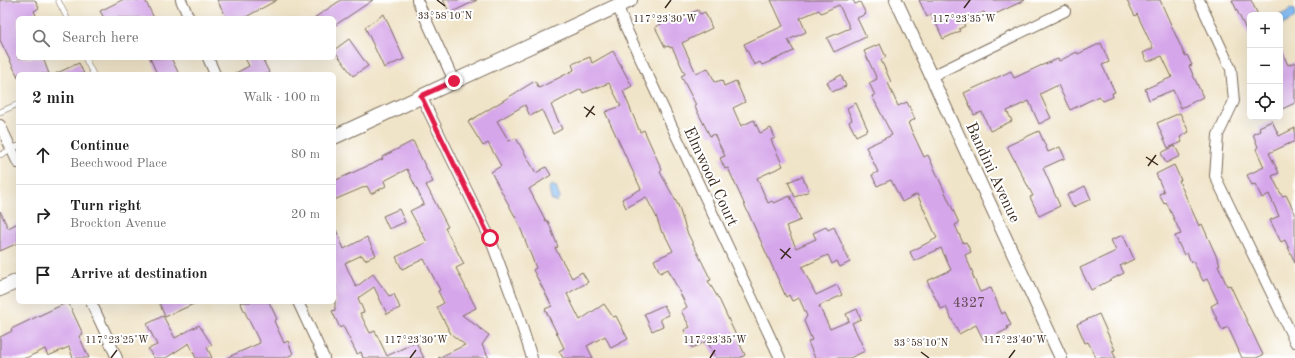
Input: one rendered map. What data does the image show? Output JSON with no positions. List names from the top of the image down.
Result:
{
  "streets": {
    "street": ["Bandini Avenue", "Elmwood Court"]
  },
  "house_numbers": ["4327"],
  "page": {
    "map_buttons": ["+", "−"],
    "search": "Search here",
    "heading": ["2 min", "Walk · 100 m"],
    "list": [
      ["Continue", "Beechwood Place", "80 m"],
      ["Turn right", "Brockton Avenue", "20 m"],
      "Arrive at destination"
    ]
  },
  "coordinates": [
    "33°58'10\"N",
    "117°23'30\"W",
    "117°23'35\"W",
    "117°23'25\"W",
    "117°23'40\"W"
  ]
}
